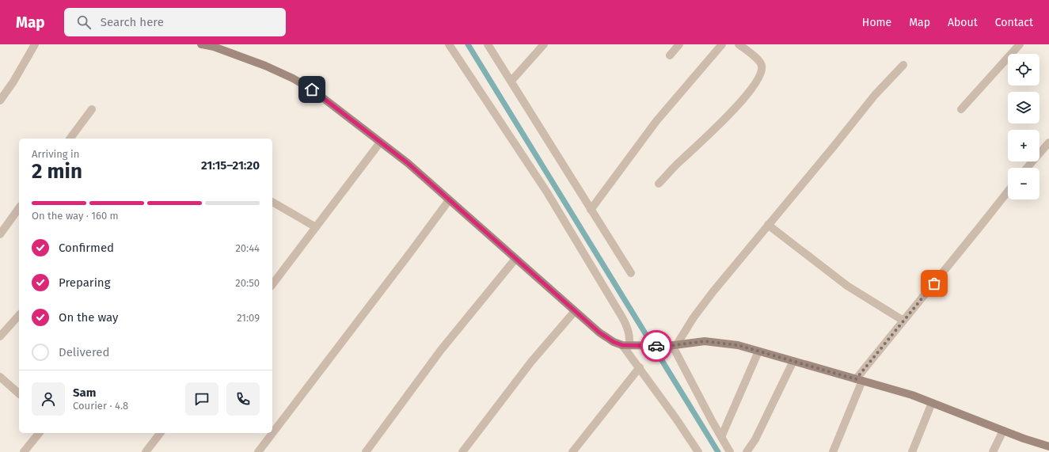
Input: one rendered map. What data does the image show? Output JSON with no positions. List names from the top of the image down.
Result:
{
  "page": {
    "header": "Map",
    "search": "Search here",
    "nav": [
      "Home",
      "Map",
      "About",
      "Contact"
    ],
    "map_buttons": ["+", "−"],
    "heading": ["2 min", "Arriving in", "21:15–21:20"],
    "panel": ["Sam", "Courier · 4.8"],
    "bar": "On the way · 160 m",
    "list": [
      ["Confirmed", "20:44"],
      ["Preparing", "20:50"],
      ["On the way", "21:09"],
      "Delivered"
    ]
  }
}
